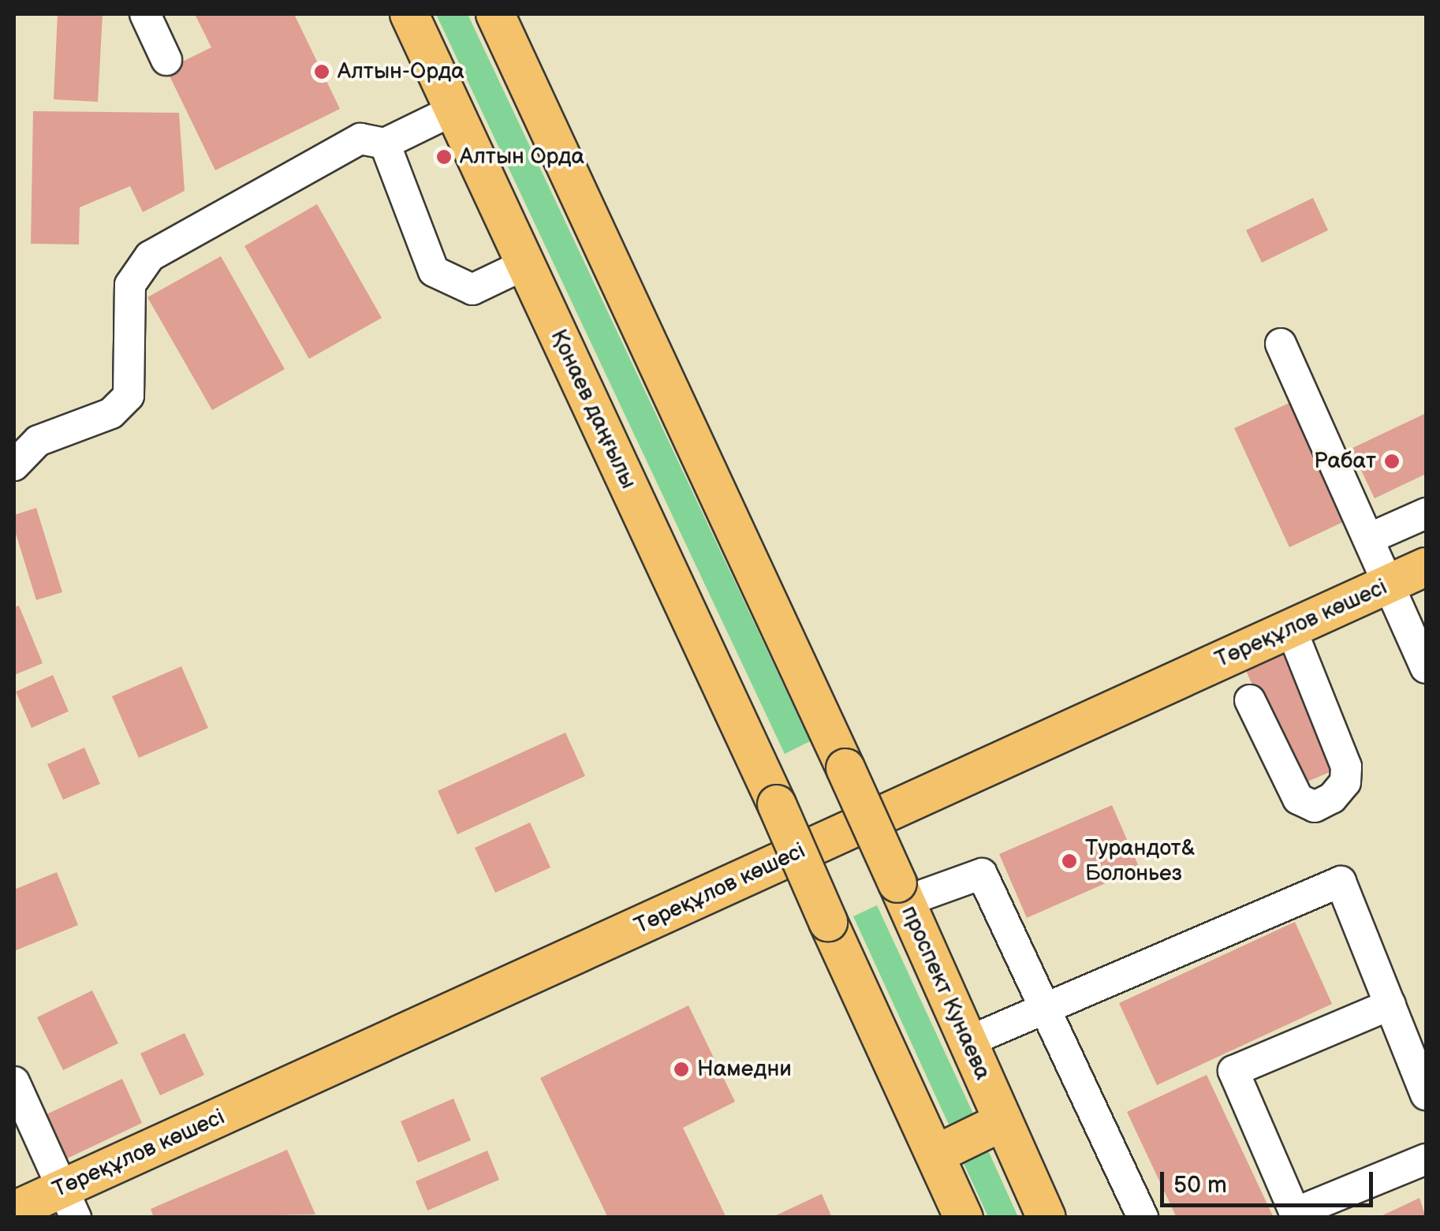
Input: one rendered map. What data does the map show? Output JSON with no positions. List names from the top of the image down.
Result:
{
  "streets": {
    "main road": ["Қонаев даңғылы", "Төреқұлов көшесі", "проспект Кунаева"]
  },
  "places": [
    "Алтын-Орда",
    "Алтын Орда",
    "Рабат",
    "Турандот& Болоньез",
    "Намедни"
  ],
  "scale_bar": "50 m"
}
